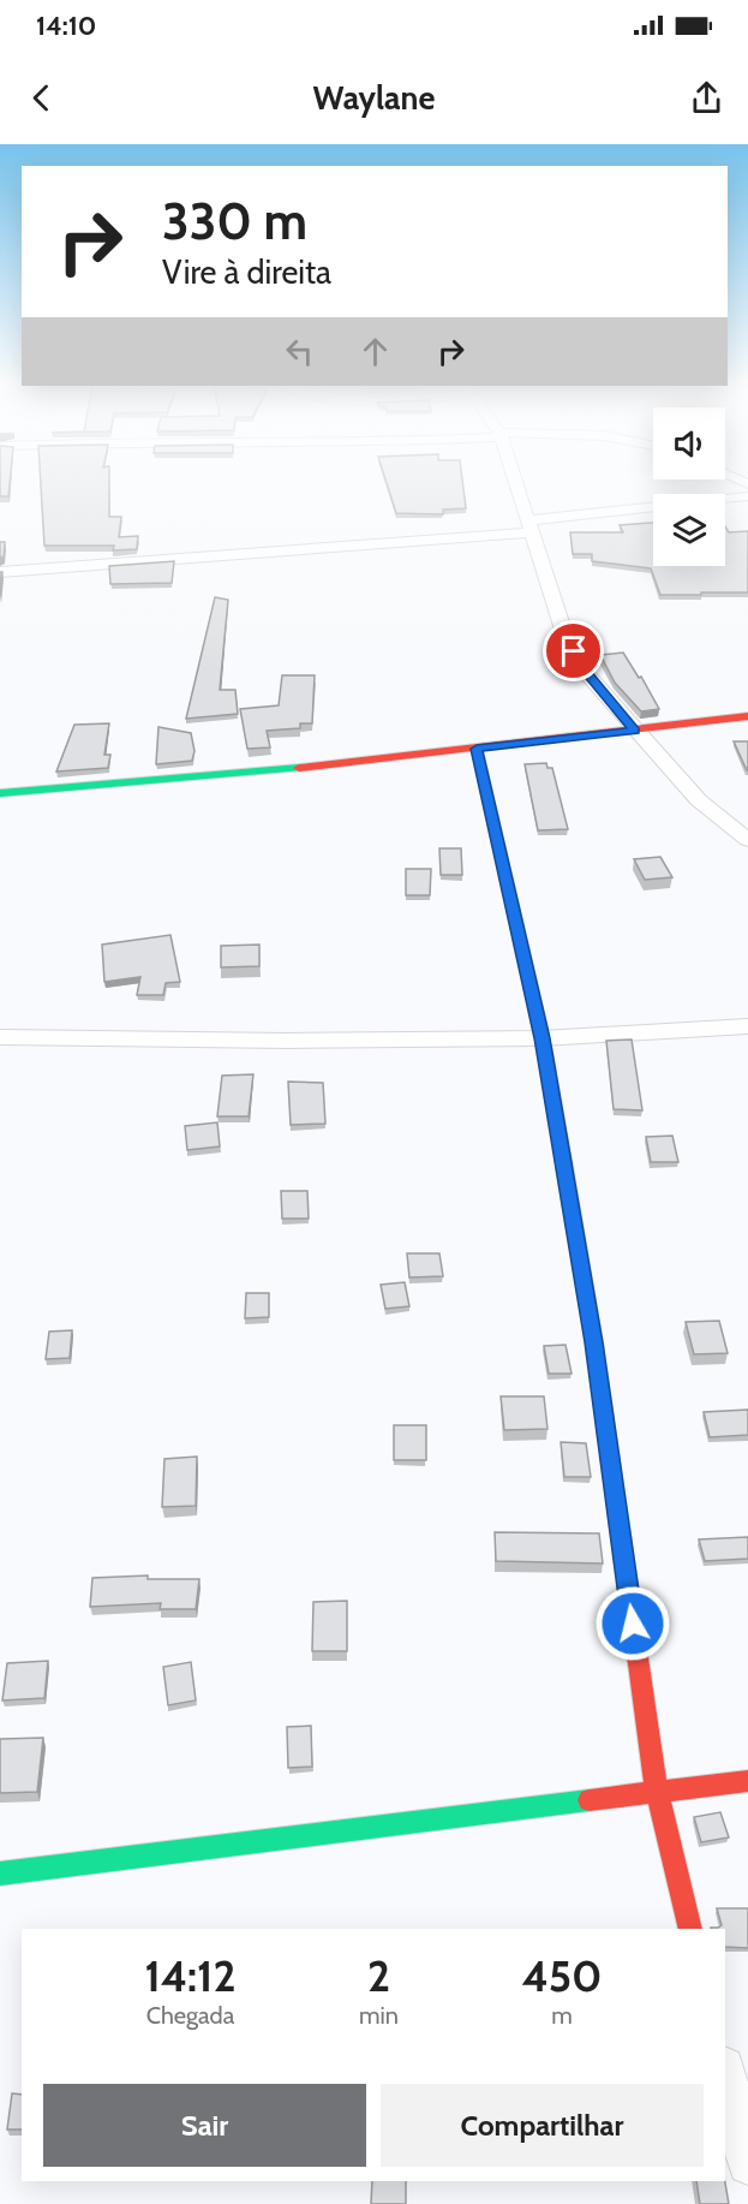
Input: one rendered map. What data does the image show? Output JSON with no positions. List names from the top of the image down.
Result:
{
  "page": {
    "status": "14:10",
    "header": "Waylane",
    "turn": ["330 m", "Vire à direita"],
    "eta": [
      "14:12",
      "Chegada",
      "2",
      "min",
      "450",
      "m"
    ],
    "buttons": ["Sair", "Compartilhar"]
  }
}
